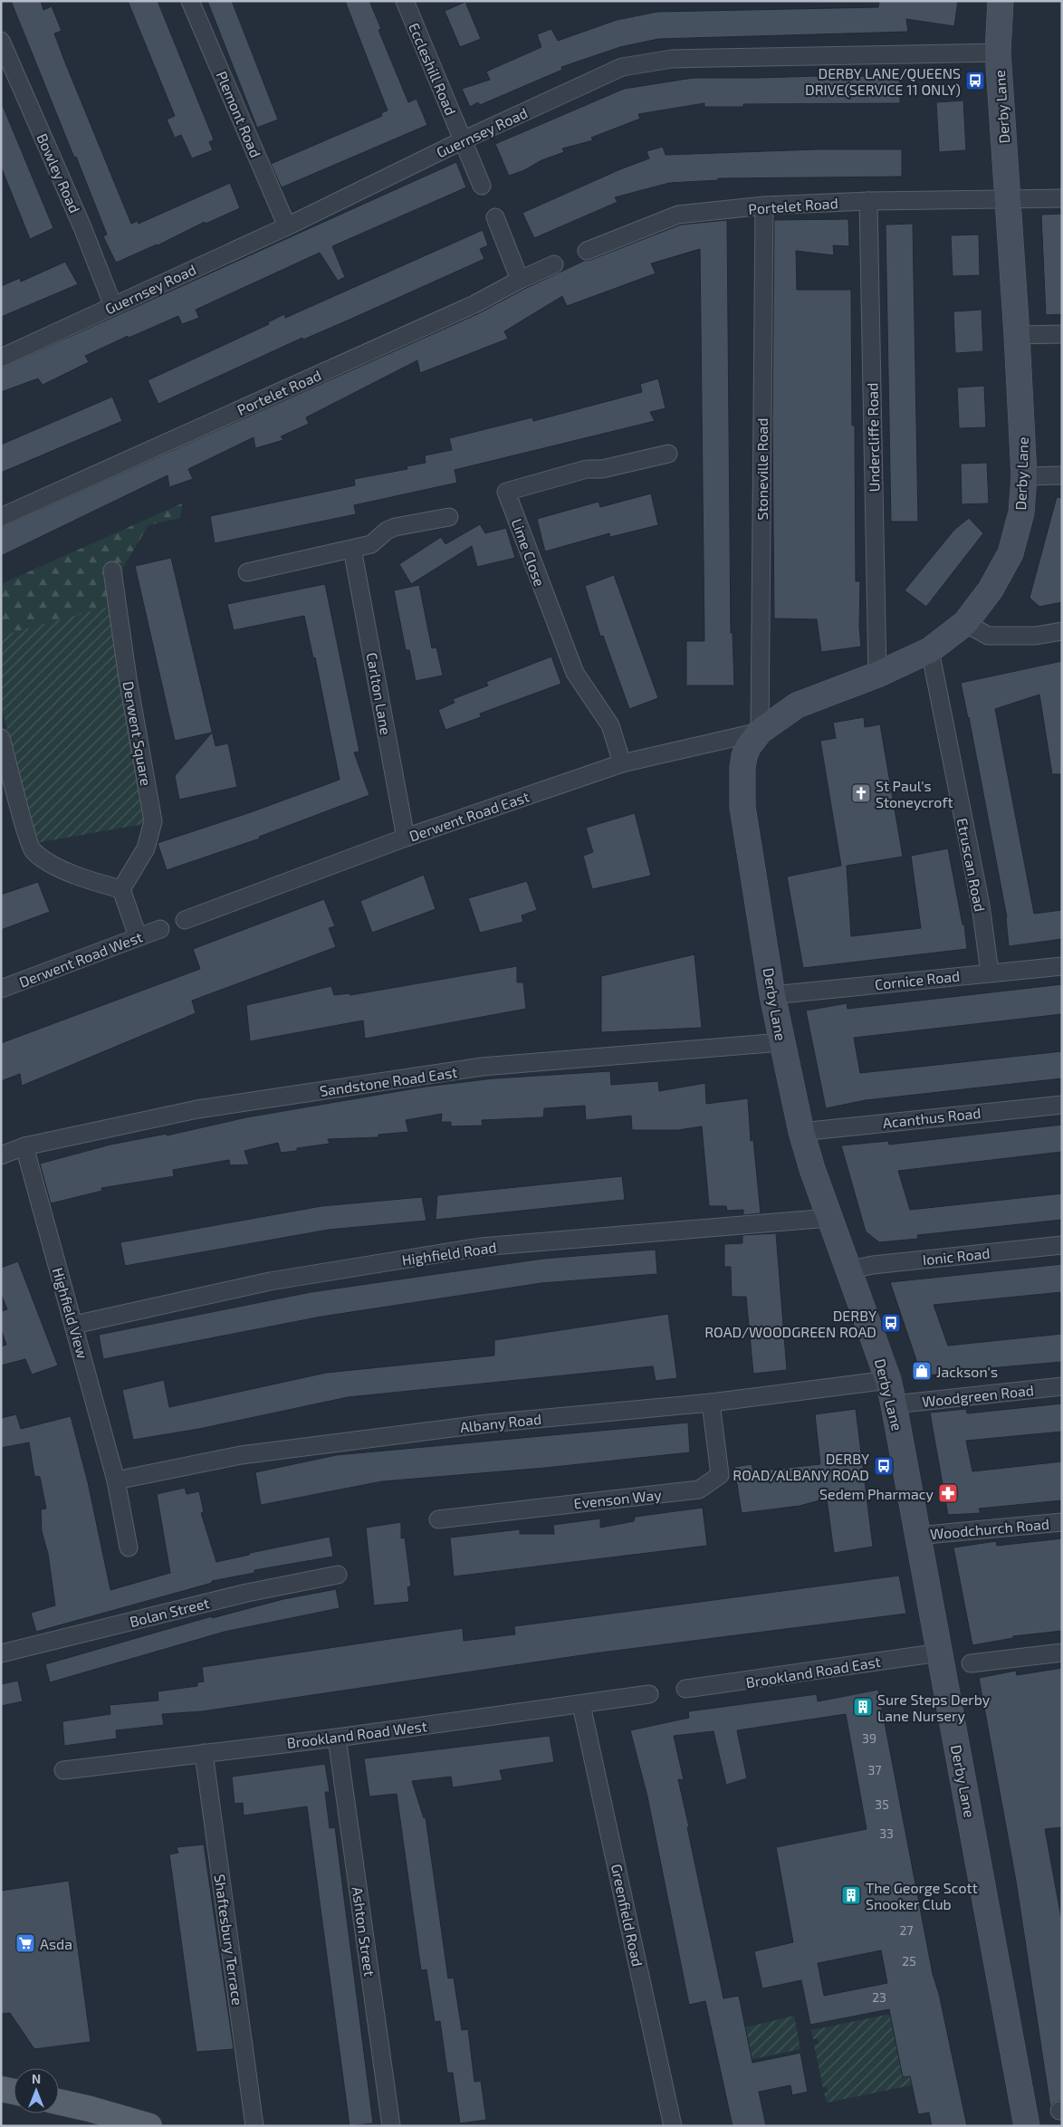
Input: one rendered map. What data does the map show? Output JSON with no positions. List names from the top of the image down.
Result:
{
  "streets": {
    "street": [
      "Eccleshill Road",
      "Derby Lane",
      "Plemont Road",
      "Guernsey Road",
      "Bowley Road",
      "Portelet Road",
      "Undercliffe Road",
      "Stoneville Road",
      "Lime Close",
      "Carlton Lane",
      "Derwent Square",
      "Derwent Road East",
      "Etruscan Road",
      "Derwent Road West",
      "Cornice Road",
      "Sandstone Road East",
      "Acanthus Road",
      "Highfield Road",
      "Ionic Road",
      "Highfield View",
      "Woodgreen Road",
      "Albany Road",
      "Evenson Way",
      "Woodchurch Road",
      "Bolan Street",
      "Brookland Road East",
      "Brookland Road West",
      "Greenfield Road",
      "Ashton Street",
      "Shaftesbury Terrace"
    ]
  },
  "crossings": [
    ["Eccleshill Road", "Guernsey Road"],
    ["Derby Lane", "Guernsey Road"],
    ["Derby Lane", "Portelet Road"],
    ["Derby Lane", "Undercliffe Road"],
    ["Derby Lane", "Stoneville Road"],
    ["Derby Lane", "Derwent Road East"],
    ["Derby Lane", "Etruscan Road"],
    ["Derby Lane", "Cornice Road"],
    ["Derby Lane", "Sandstone Road East"],
    ["Derby Lane", "Acanthus Road"],
    ["Derby Lane", "Highfield Road"],
    ["Derby Lane", "Ionic Road"],
    ["Derby Lane", "Woodgreen Road"],
    ["Derby Lane", "Albany Road"],
    ["Derby Lane", "Woodchurch Road"],
    ["Derby Lane", "Brookland Road East"],
    ["Plemont Road", "Guernsey Road"],
    ["Guernsey Road", "Bowley Road"],
    ["Portelet Road", "Undercliffe Road"],
    ["Portelet Road", "Stoneville Road"],
    ["Stoneville Road", "Derwent Road East"],
    ["Lime Close", "Derwent Road East"],
    ["Carlton Lane", "Derwent Road East"],
    ["Etruscan Road", "Cornice Road"],
    ["Sandstone Road East", "Highfield View"],
    ["Highfield Road", "Highfield View"],
    ["Highfield View", "Albany Road"],
    ["Albany Road", "Evenson Way"],
    ["Brookland Road West", "Greenfield Road"],
    ["Brookland Road West", "Ashton Street"],
    ["Brookland Road West", "Shaftesbury Terrace"]
  ],
  "places": {
    "bus stop": ["DERBY LANE/QUEENS DRIVE(SERVICE 11 ONLY)", "DERBY ROAD/WOODGREEN ROAD", "DERBY ROAD/ALBANY ROAD"],
    "church": ["St Paul's Stoneycroft"],
    "shop": ["Jackson's"],
    "pharmacy": ["Sedem Pharmacy"],
    "building": ["Sure Steps Derby Lane Nursery", "The George Scott Snooker Club"],
    "supermarket": ["Asda"]
  },
  "house_numbers": [
    "39",
    "37",
    "35",
    "33",
    "27",
    "25",
    "23"
  ],
  "north": "top"
}
